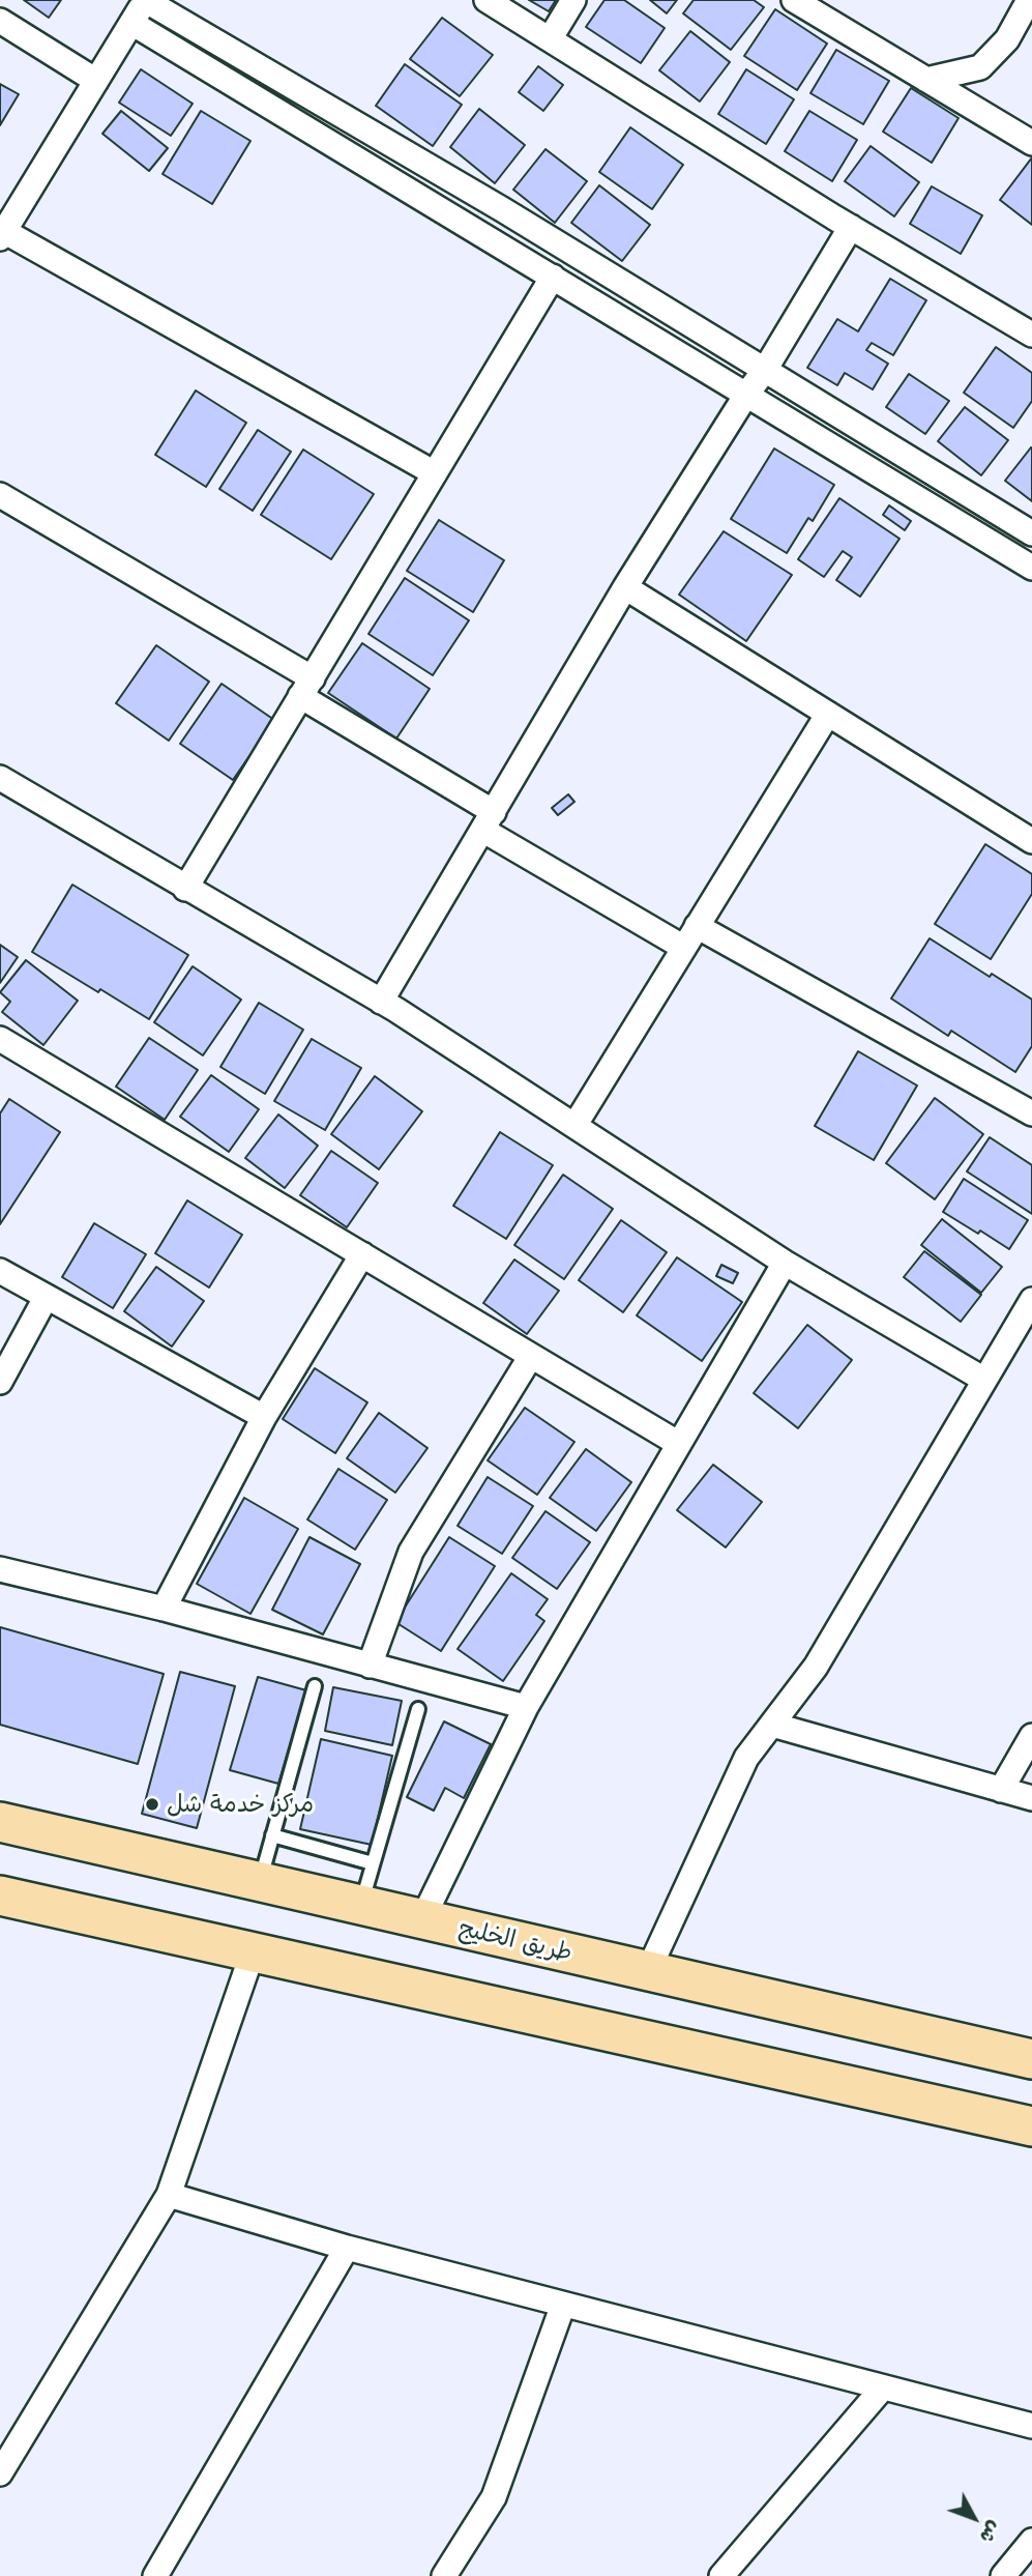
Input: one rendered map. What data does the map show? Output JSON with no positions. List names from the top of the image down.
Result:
{
  "streets": {
    "main road": ["طريق الخليج"]
  },
  "places": ["مركز خدمة شل"],
  "north": "bottom right"
}
